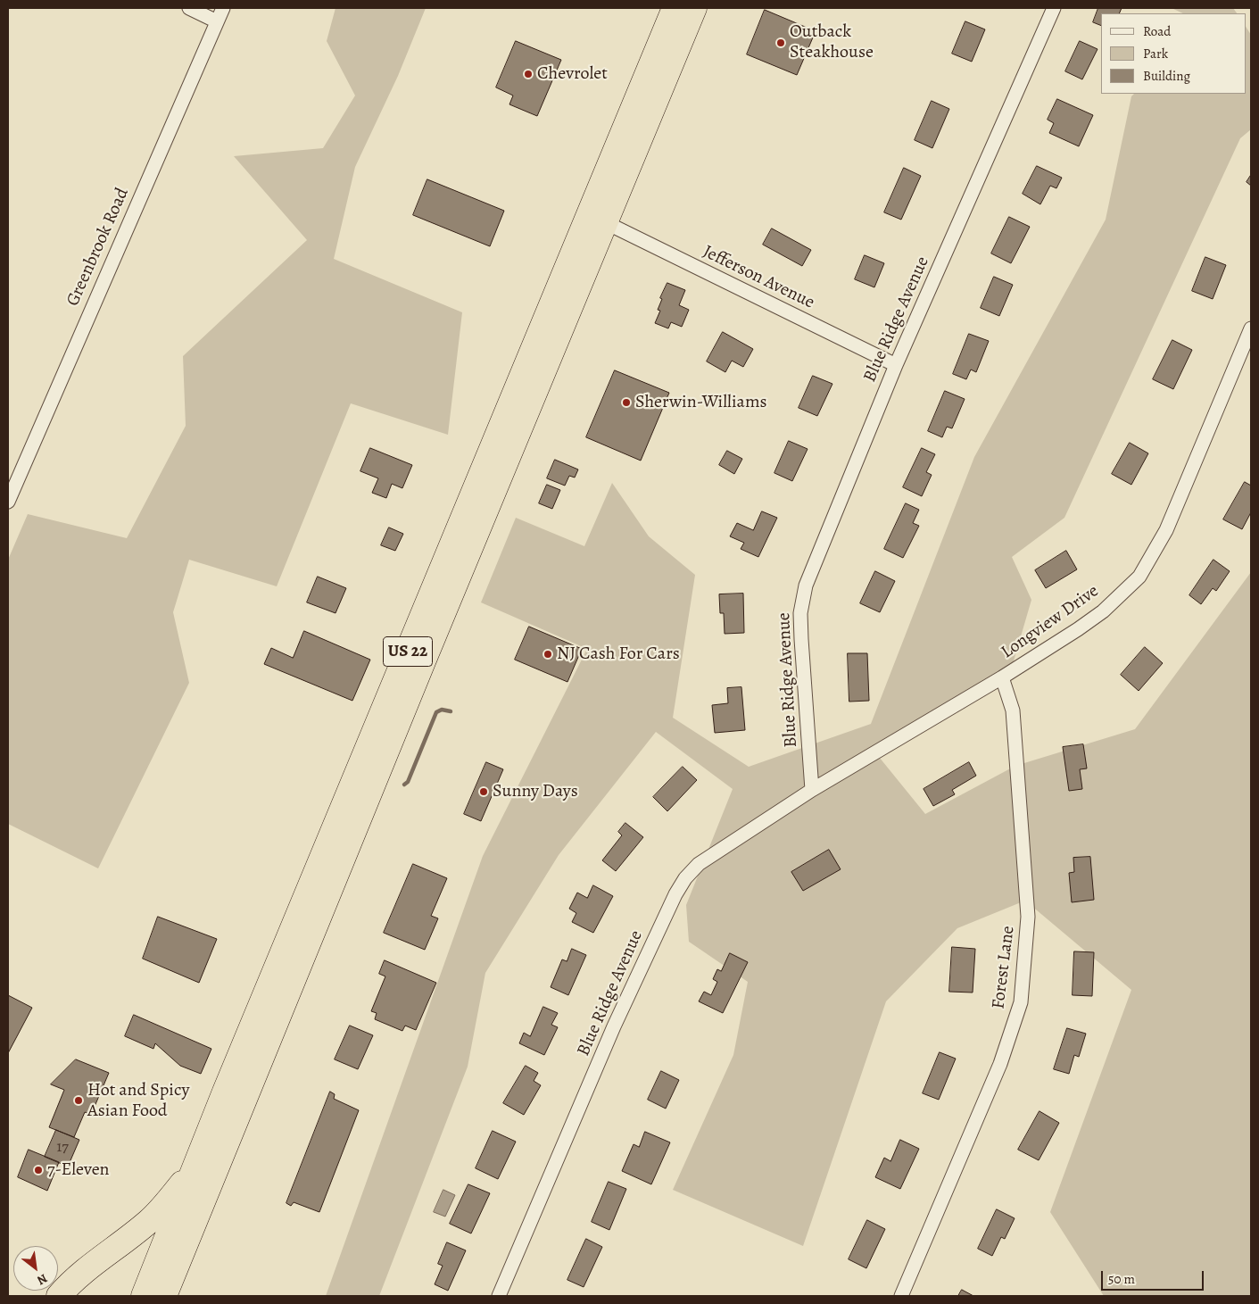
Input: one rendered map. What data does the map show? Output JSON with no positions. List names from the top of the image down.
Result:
{
  "streets": {
    "highway": ["US 22"],
    "street": [
      "Greenbrook Road",
      "Jefferson Avenue",
      "Blue Ridge Avenue",
      "Longview Drive",
      "Forest Lane"
    ]
  },
  "crossings": [
    ["Jefferson Avenue", "Blue Ridge Avenue"],
    ["Jefferson Avenue", "US 22"],
    ["Blue Ridge Avenue", "Longview Drive"],
    ["Longview Drive", "Forest Lane"]
  ],
  "places": [
    "Outback Steakhouse",
    "Chevrolet",
    "Sherwin-Williams",
    "NJ Cash For Cars",
    "Sunny Days",
    "Hot and Spicy Asian Food",
    "7-Eleven"
  ],
  "house_numbers": ["17"],
  "legend": ["Road", "Park", "Building"],
  "scale_bar": "50 m",
  "north": "bottom right"
}
